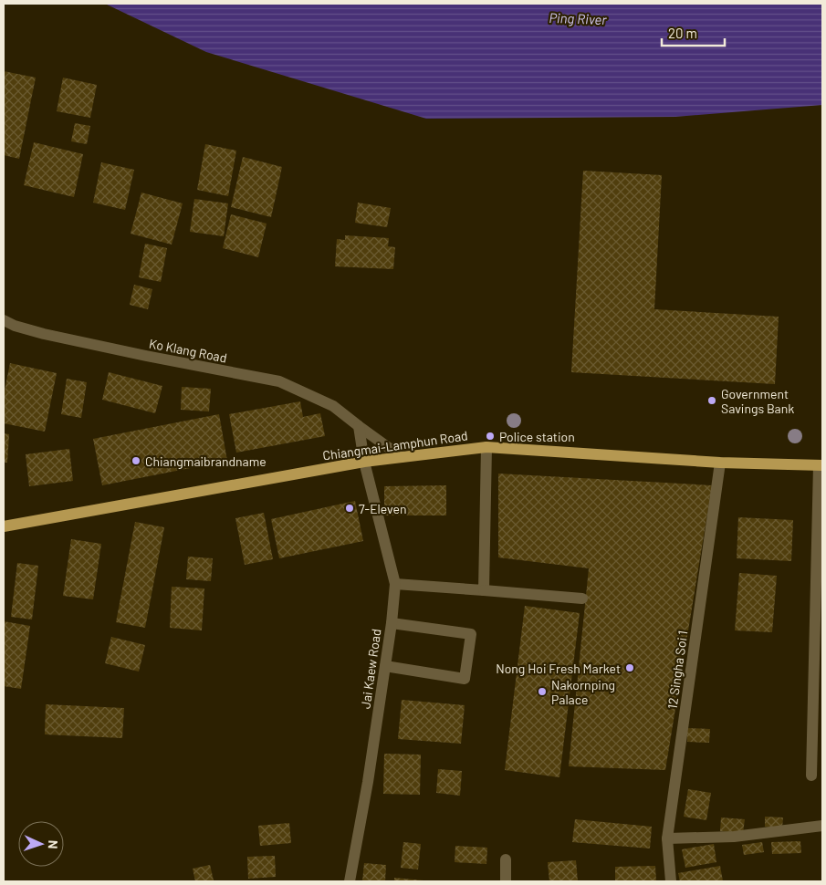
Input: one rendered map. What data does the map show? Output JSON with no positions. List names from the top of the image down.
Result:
{
  "streets": {
    "main road": ["Chiangmai-Lamphun Road"],
    "street": ["Ko Klang Road", "Jai Kaew Road", "12 Singha Soi 1"]
  },
  "crossings": [
    ["Ko Klang Road", "Chiangmai-Lamphun Road"],
    ["Chiangmai-Lamphun Road", "Jai Kaew Road"],
    ["Chiangmai-Lamphun Road", "12 Singha Soi 1"]
  ],
  "water": ["Ping River"],
  "places": [
    "Government Savings Bank",
    "Police station",
    "Chiangmaibrandname",
    "7-Eleven",
    "Nong Hoi Fresh Market",
    "Nakornping Palace"
  ],
  "scale_bar": "20 m",
  "north": "right"
}
